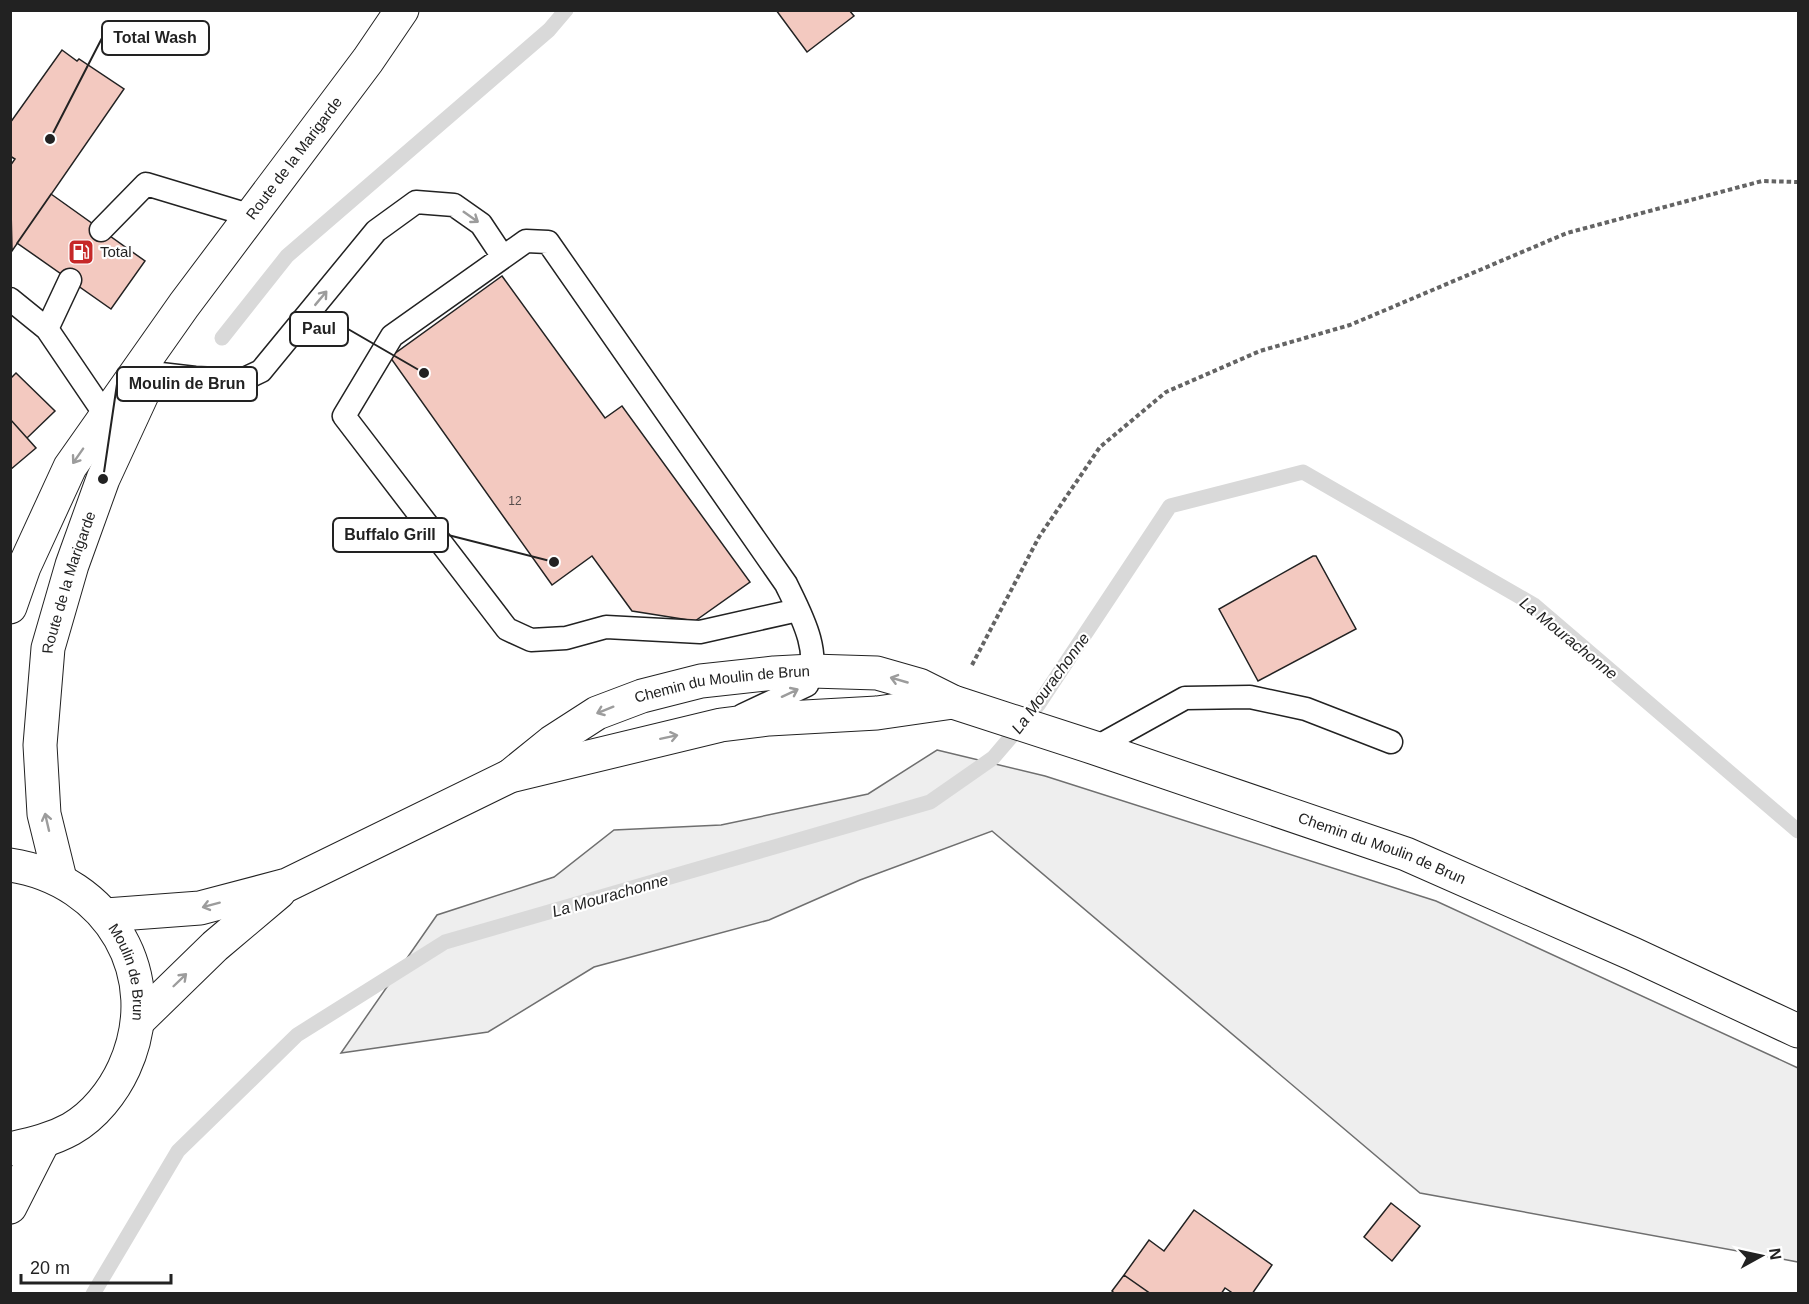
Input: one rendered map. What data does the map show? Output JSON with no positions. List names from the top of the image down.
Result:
{
  "streets": {
    "street": ["Route de la Marigarde", "Chemin du Moulin de Brun", "Moulin de Brun"]
  },
  "crossings": [
    ["Route de la Marigarde", "Moulin de Brun"],
    ["Chemin du Moulin de Brun", "Moulin de Brun"]
  ],
  "water": ["La Mourachonne"],
  "places": {
    "other": [
      "Total Wash",
      "Paul",
      "Moulin de Brun",
      "Buffalo Grill"
    ],
    "fuel station": ["Total"]
  },
  "house_numbers": ["12"],
  "scale_bar": "20 m",
  "north": "right"
}
